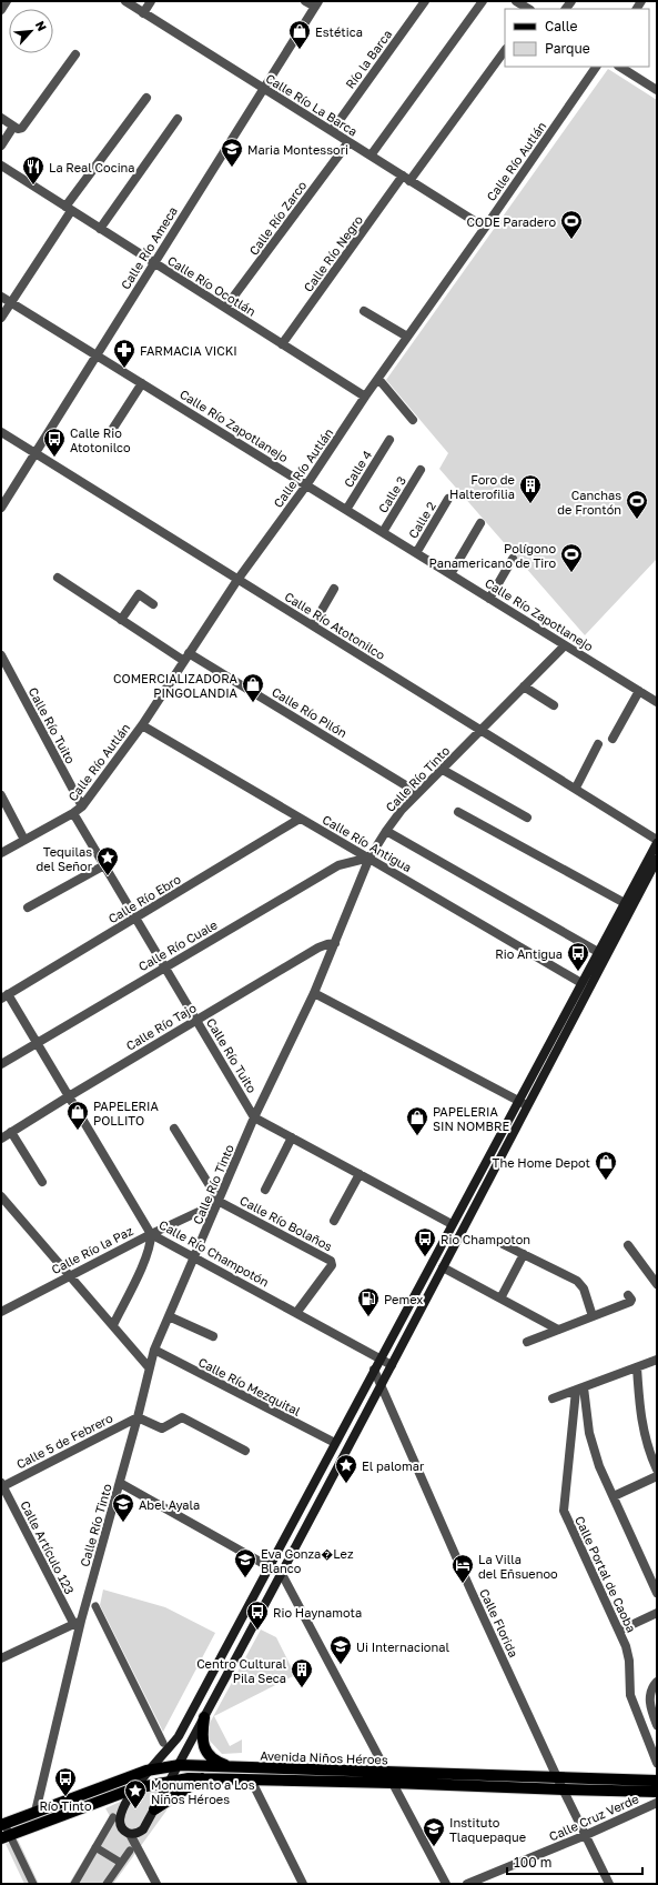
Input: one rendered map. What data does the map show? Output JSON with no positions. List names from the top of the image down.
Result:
{
  "streets": {
    "main road": ["Avenida Niños Héroes"],
    "street": [
      "Río la Barca",
      "Calle Río La Barca",
      "Calle Río Autlán",
      "Calle Río Zarco",
      "Calle Río Ameca",
      "Calle Río Negro",
      "Calle Río Ocotlán",
      "Calle Río Zapotlanejo",
      "Calle 4",
      "Calle 3",
      "Calle 2",
      "Calle Río Atotonilco",
      "Calle Río Pilón",
      "Calle Río Tuito",
      "Calle Río Tinto",
      "Calle Río Antigua",
      "Calle Río Ebro",
      "Calle Río Cuale",
      "Calle Río Tajo",
      "Calle Río Bolaños",
      "Calle Río la Paz",
      "Calle Río Champotón",
      "Calle Río Mezquital",
      "Calle 5 de Febrero",
      "Calle Artículo 123",
      "Calle Portal de Caoba",
      "Calle Florida",
      "Calle Cruz Verde"
    ]
  },
  "crossings": [
    ["Río la Barca", "Calle Río La Barca"],
    ["Calle Río La Barca", "Calle Río Autlán"],
    ["Calle Río La Barca", "Calle Río Zarco"],
    ["Calle Río La Barca", "Calle Río Ameca"],
    ["Calle Río La Barca", "Calle Río Negro"],
    ["Calle Río Autlán", "Calle Río Ocotlán"],
    ["Calle Río Autlán", "Calle Río Zapotlanejo"],
    ["Calle Río Autlán", "Calle Río Atotonilco"],
    ["Calle Río Autlán", "Calle Río Pilón"],
    ["Calle Río Autlán", "Calle Río Tuito"],
    ["Calle Río Autlán", "Calle Río Antigua"],
    ["Calle Río Zarco", "Calle Río Ocotlán"],
    ["Calle Río Ameca", "Calle Río Ocotlán"],
    ["Calle Río Ameca", "Calle Río Zapotlanejo"],
    ["Calle Río Ameca", "Calle Río Atotonilco"],
    ["Calle Río Negro", "Calle Río Ocotlán"],
    ["Calle Río Zapotlanejo", "Calle 4"],
    ["Calle Río Zapotlanejo", "Calle 3"],
    ["Calle Río Zapotlanejo", "Calle 2"],
    ["Calle Río Zapotlanejo", "Calle Río Tinto"],
    ["Calle Río Atotonilco", "Calle Río Tinto"],
    ["Calle Río Pilón", "Calle Río Tinto"],
    ["Calle Río Tuito", "Calle Río Tinto"],
    ["Calle Río Tuito", "Calle Río Ebro"],
    ["Calle Río Tuito", "Calle Río Cuale"],
    ["Calle Río Tuito", "Calle Río Tajo"],
    ["Calle Río Tinto", "Calle Río Antigua"],
    ["Calle Río Tinto", "Calle Río Cuale"],
    ["Calle Río Tinto", "Calle Río Tajo"],
    ["Calle Río Tinto", "Calle Río Bolaños"],
    ["Calle Río Tinto", "Calle Río la Paz"],
    ["Calle Río Tinto", "Calle Río Champotón"],
    ["Calle Río Tinto", "Calle Río Mezquital"],
    ["Calle Río Tinto", "Calle 5 de Febrero"],
    ["Calle Río Tinto", "Calle Artículo 123"],
    ["Calle Río Tinto", "Avenida Niños Héroes"],
    ["Calle Río Antigua", "Calle Río Ebro"],
    ["Calle Río Antigua", "Calle Río Cuale"],
    ["Calle Río Ebro", "Calle Río Champotón"],
    ["Calle Río Cuale", "Calle Río Champotón"],
    ["Calle Río Tajo", "Calle Río Champotón"],
    ["Calle Río Bolaños", "Calle Río la Paz"],
    ["Calle Río Bolaños", "Calle Río Champotón"],
    ["Calle Río la Paz", "Calle Río Champotón"],
    ["Calle 5 de Febrero", "Calle Artículo 123"],
    ["Calle Florida", "Avenida Niños Héroes"],
    ["Calle Florida", "Calle Cruz Verde"]
  ],
  "places": {
    "shop": [
      "Estética",
      "COMERCIALIZADORA PINGOLANDIA",
      "PAPELERIA POLLITO",
      "PAPELERIA SIN NOMBRE",
      "The Home Depot"
    ],
    "school or university": [
      "Maria Montessori",
      "Abel Ayala",
      "Eva Gonza�Lez Blanco",
      "Ui Internacional",
      "Instituto Tlaquepaque"
    ],
    "restaurant": ["La Real Cocina"],
    "sports": ["CODE Paradero", "Canchas de Frontón", "Polígono Panamericano de Tiro"],
    "pharmacy": ["FARMACIA VICKI"],
    "bus stop": [
      "Calle Rio Atotonilco",
      "Rio Antigua",
      "Rio Champoton",
      "Rio Haynamota",
      "Río Tinto"
    ],
    "building": ["Foro de Halterofilia", "Centro Cultural Pila Seca"],
    "place": ["Tequilas del Señor", "El palomar", "Monumento a Los Niños Héroes"],
    "fuel station": ["Pemex"],
    "hotel": ["La Villa del Eñsuenoo"]
  },
  "legend": ["Calle", "Parque"],
  "scale_bar": "100 m",
  "north": "top right"
}
